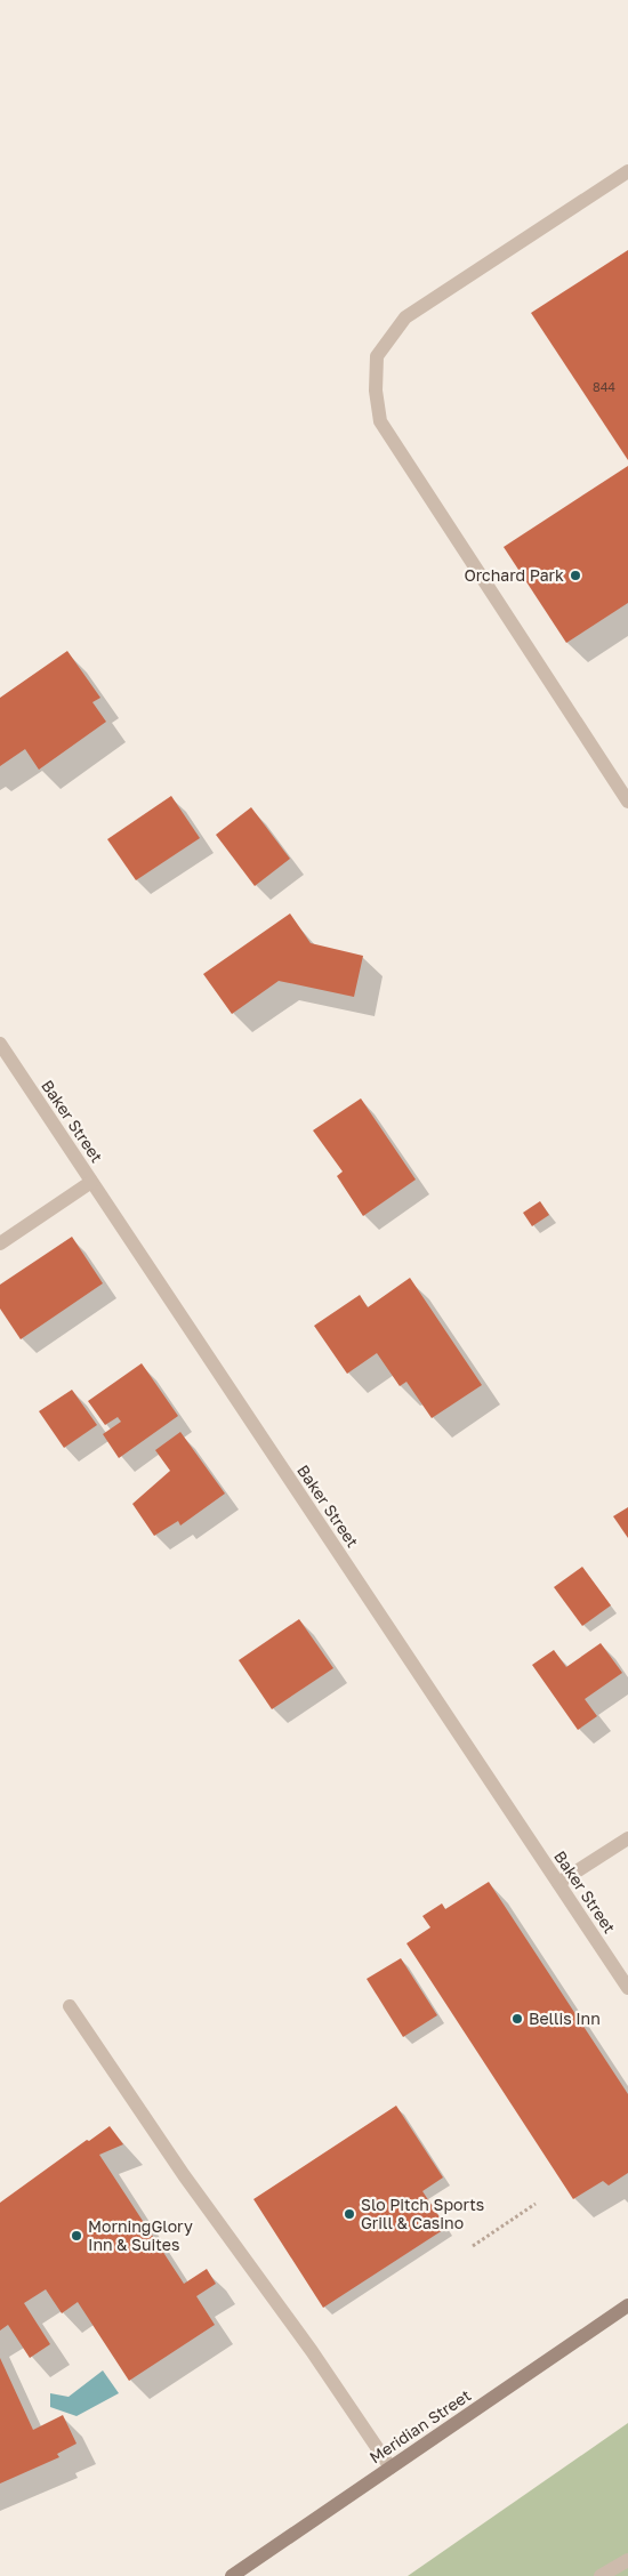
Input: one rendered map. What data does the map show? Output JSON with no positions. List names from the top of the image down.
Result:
{
  "streets": {
    "main road": ["Meridian Street"],
    "street": ["Baker Street"]
  },
  "places": [
    "Orchard Park",
    "Bellis Inn",
    "Slo Pitch Sports Grill & Casino",
    "MorningGlory Inn & Suites"
  ],
  "house_numbers": ["844"]
}
